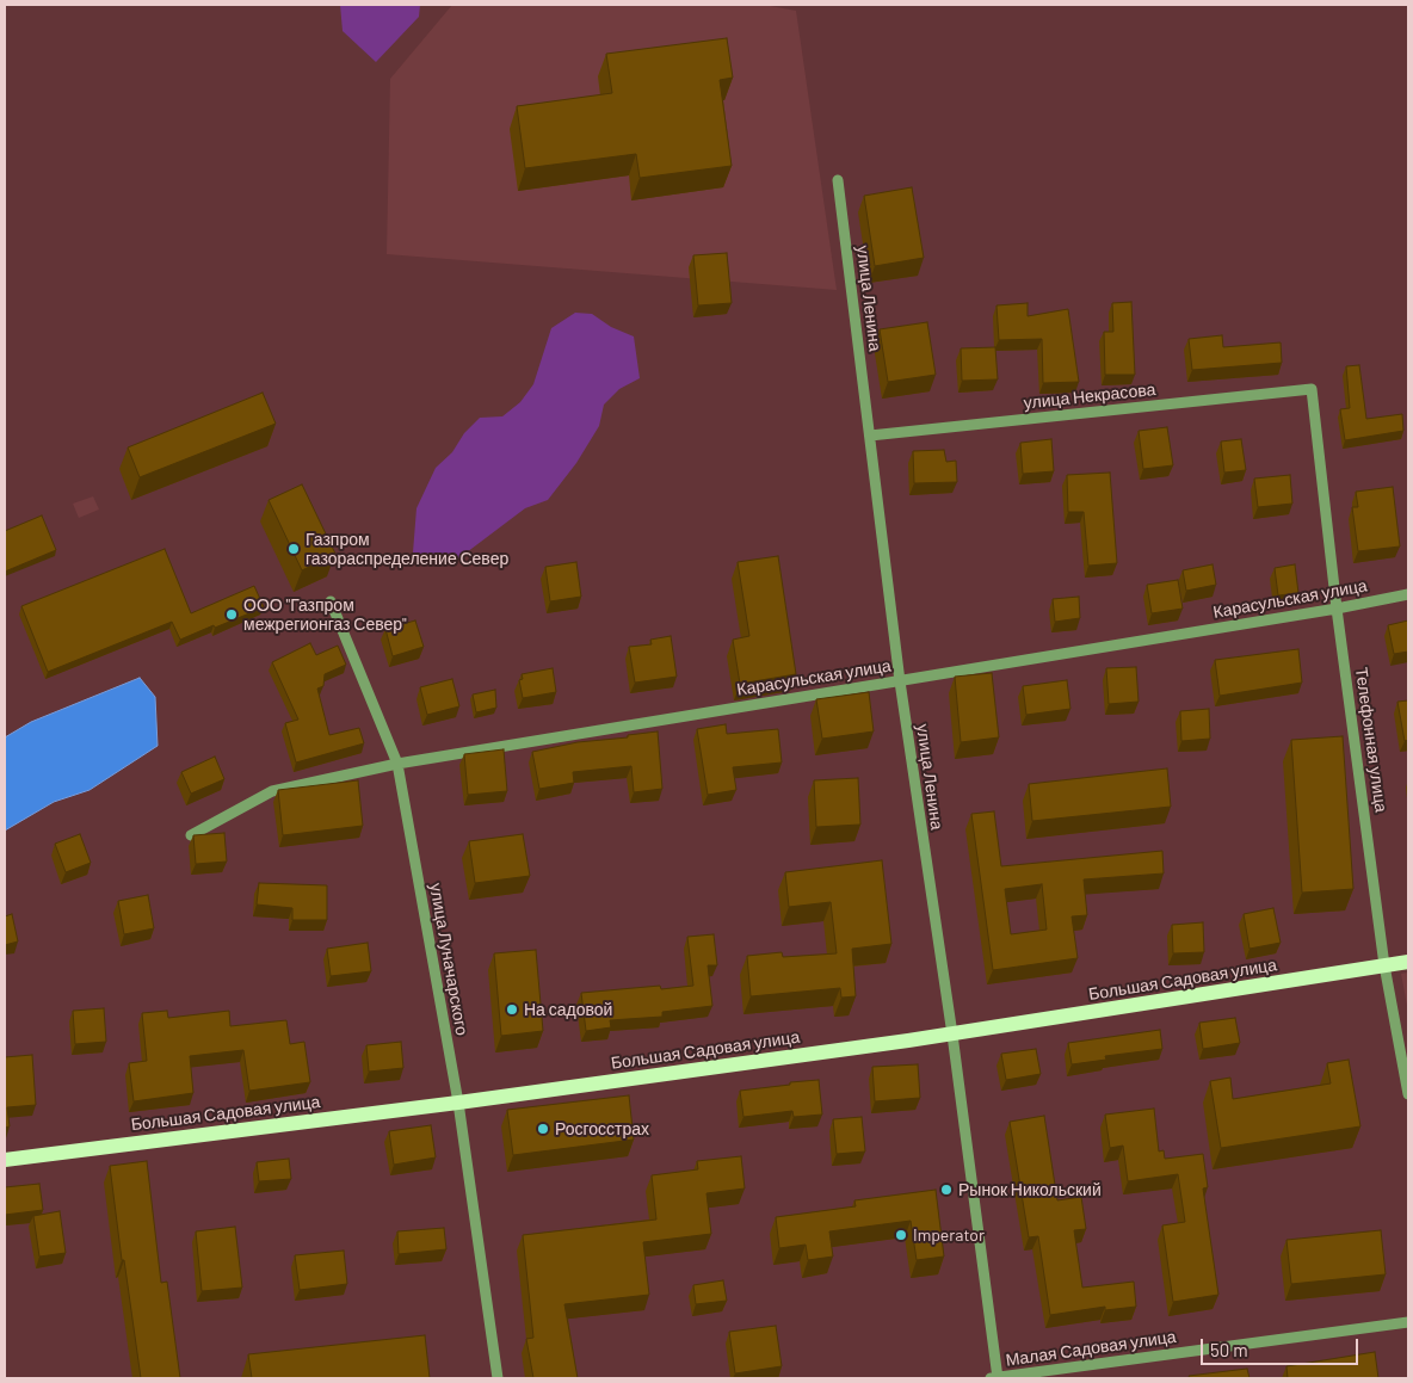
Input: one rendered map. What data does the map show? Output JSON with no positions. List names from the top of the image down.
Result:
{
  "streets": {
    "main road": ["Большая Садовая улица"],
    "street": [
      "улица Ленина",
      "улица Некрасова",
      "Карасульская улица",
      "Телефонная улица",
      "улица Луначарского",
      "Малая Садовая улица"
    ]
  },
  "crossings": [
    ["улица Ленина", "улица Некрасова"],
    ["улица Ленина", "Карасульская улица"],
    ["улица Ленина", "Большая Садовая улица"],
    ["улица Ленина", "Малая Садовая улица"],
    ["улица Некрасова", "Телефонная улица"],
    ["Карасульская улица", "Телефонная улица"],
    ["Карасульская улица", "улица Луначарского"],
    ["Телефонная улица", "Большая Садовая улица"],
    ["улица Луначарского", "Большая Садовая улица"]
  ],
  "places": [
    "Газпром газораспределение Север",
    "ООО \"Газпром межрегионгаз Север\"",
    "На садовой",
    "Росгосстрах",
    "Рынок Никольский",
    "Imperator"
  ],
  "scale_bar": "50 m"
}
